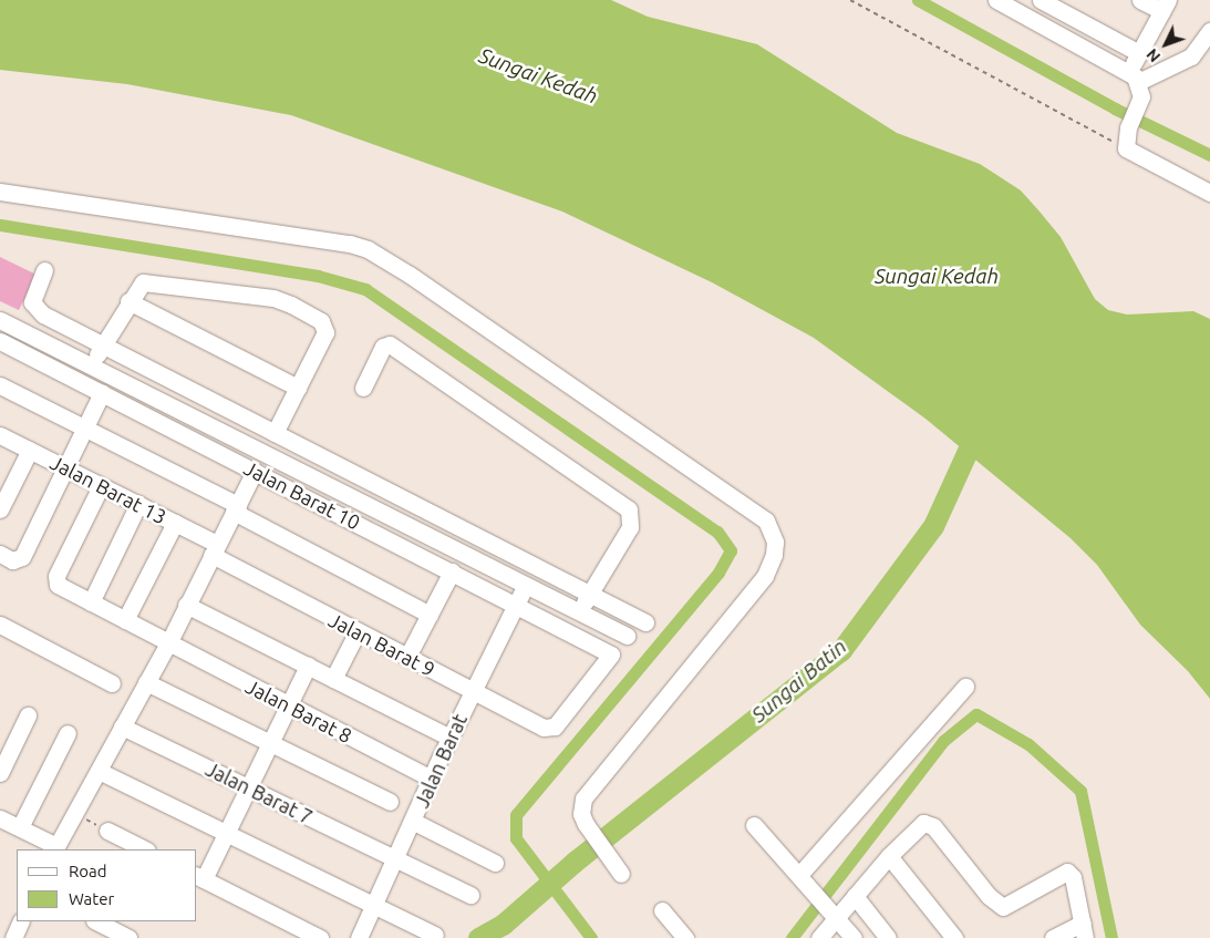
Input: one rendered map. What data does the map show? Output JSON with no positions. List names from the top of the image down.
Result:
{
  "streets": {
    "street": [
      "Jalan Barat 13",
      "Jalan Barat 10",
      "Jalan Barat 9",
      "Jalan Barat 8",
      "Jalan Barat",
      "Jalan Barat 7"
    ]
  },
  "crossings": [
    ["Jalan Barat 13", "Jalan Barat 9"],
    ["Jalan Barat 13", "Jalan Barat 8"],
    ["Jalan Barat 10", "Jalan Barat 9"],
    ["Jalan Barat 10", "Jalan Barat"],
    ["Jalan Barat 9", "Jalan Barat"],
    ["Jalan Barat 8", "Jalan Barat"],
    ["Jalan Barat", "Jalan Barat 7"]
  ],
  "water": ["Sungai Kedah", "Sungai Batin"],
  "legend": ["Road", "Water"],
  "north": "bottom left"
}
